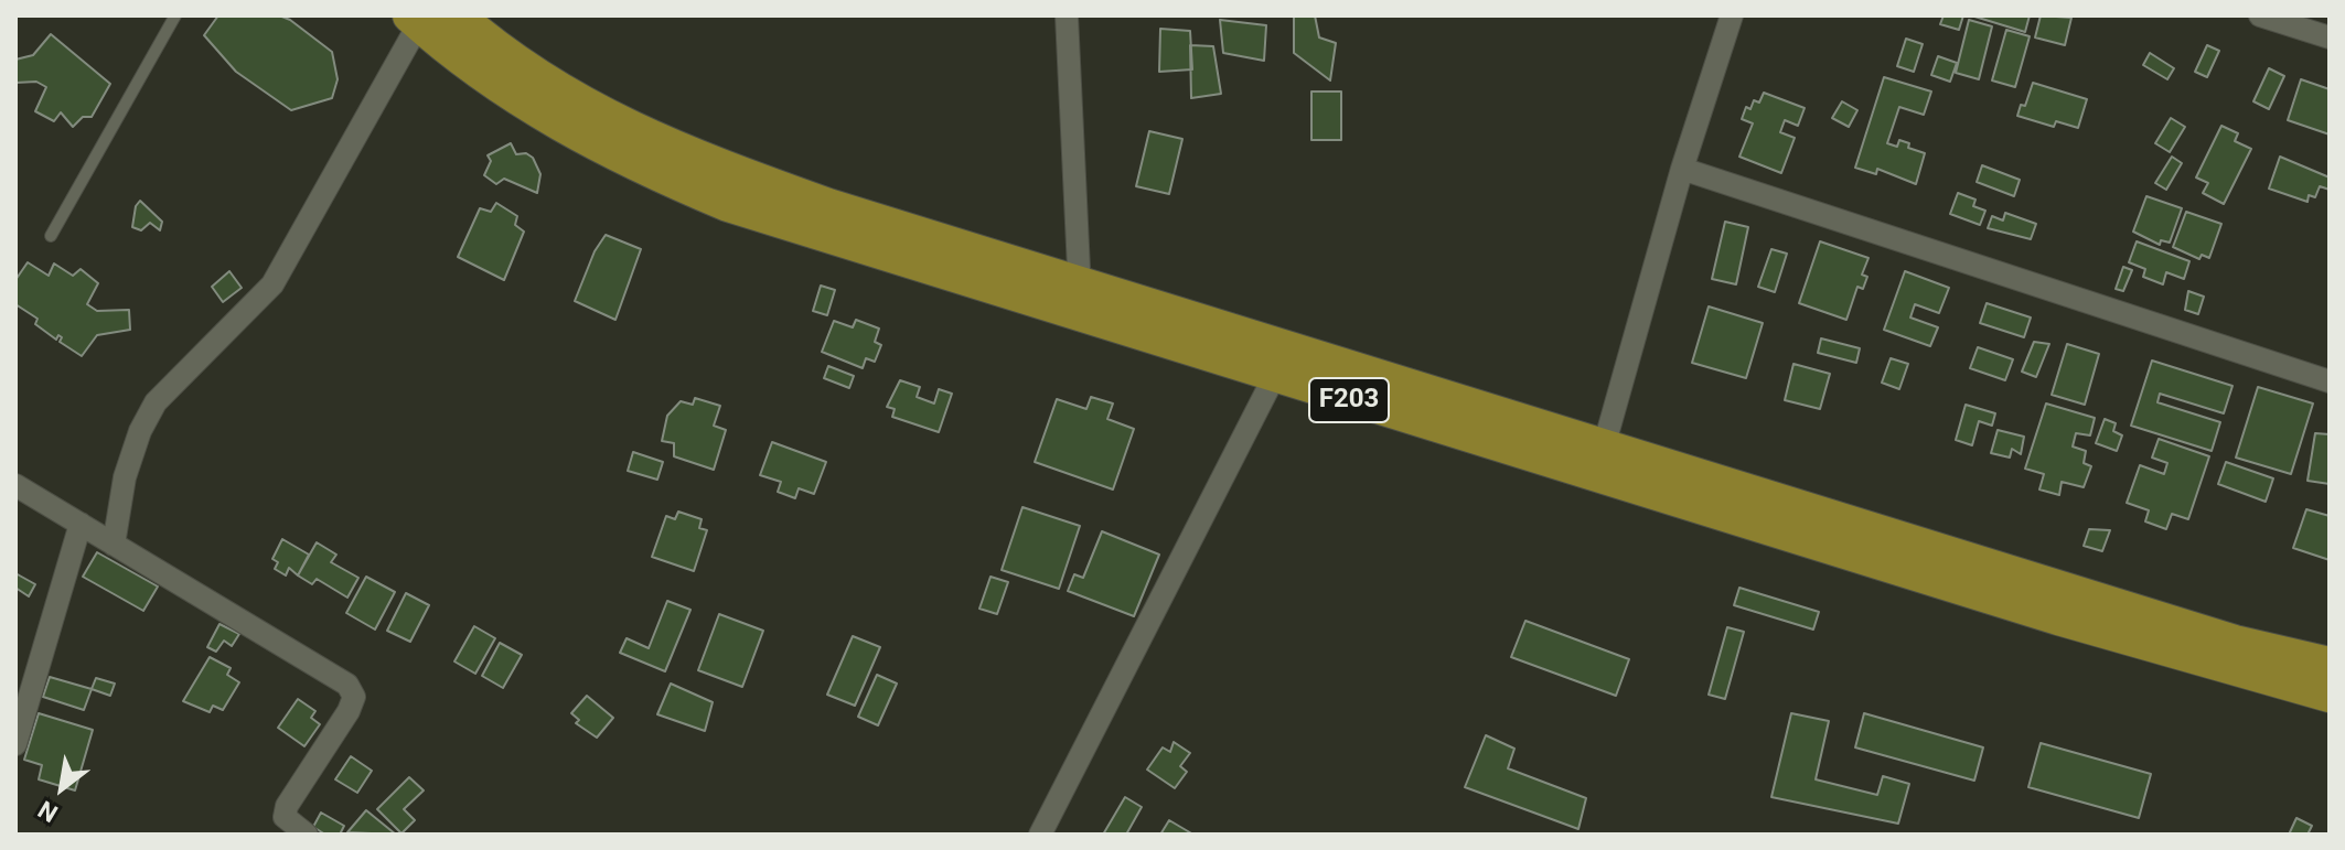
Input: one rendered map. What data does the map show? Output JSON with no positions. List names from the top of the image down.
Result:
{
  "streets": {
    "main road": ["F203"]
  },
  "north": "bottom left"
}
